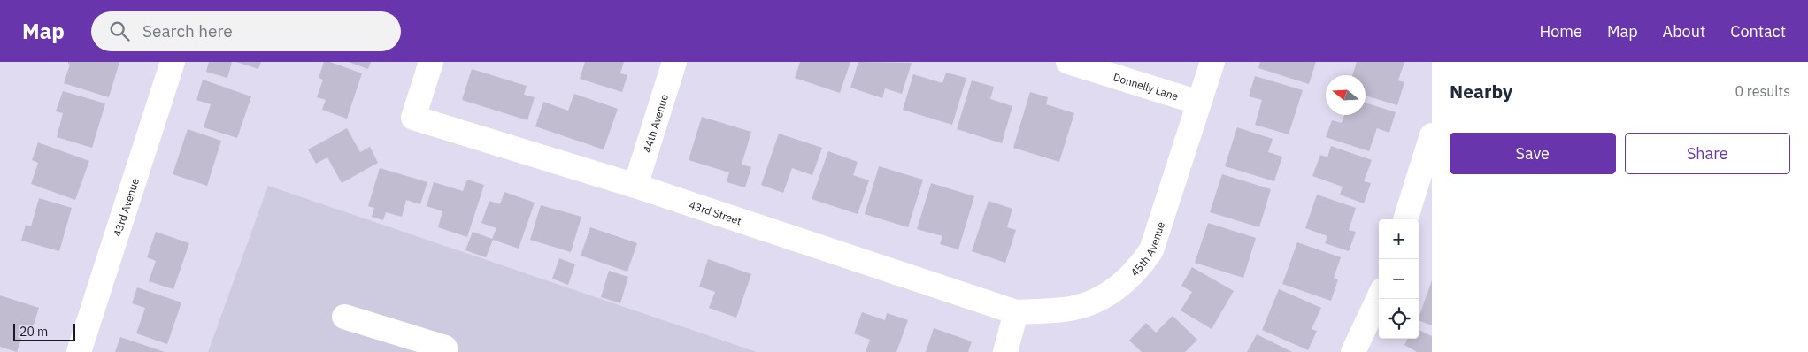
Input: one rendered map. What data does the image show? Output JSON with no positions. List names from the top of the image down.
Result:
{
  "streets": {
    "street": [
      "Donnelly Lane",
      "44th Avenue",
      "43rd Avenue",
      "43rd Street",
      "45th Avenue"
    ]
  },
  "crossings": [
    ["Donnelly Lane", "45th Avenue"],
    ["44th Avenue", "43rd Street"],
    ["43rd Street", "45th Avenue"]
  ],
  "scale_bar": "20 m",
  "north": "left",
  "page": {
    "header": "Map",
    "search": "Search here",
    "nav": [
      "Home",
      "Map",
      "About",
      "Contact"
    ],
    "heading": ["Nearby", "0 results"],
    "buttons": ["Save", "Share"],
    "map_buttons": ["+", "−"],
    "scale": "20 m"
  }
}
